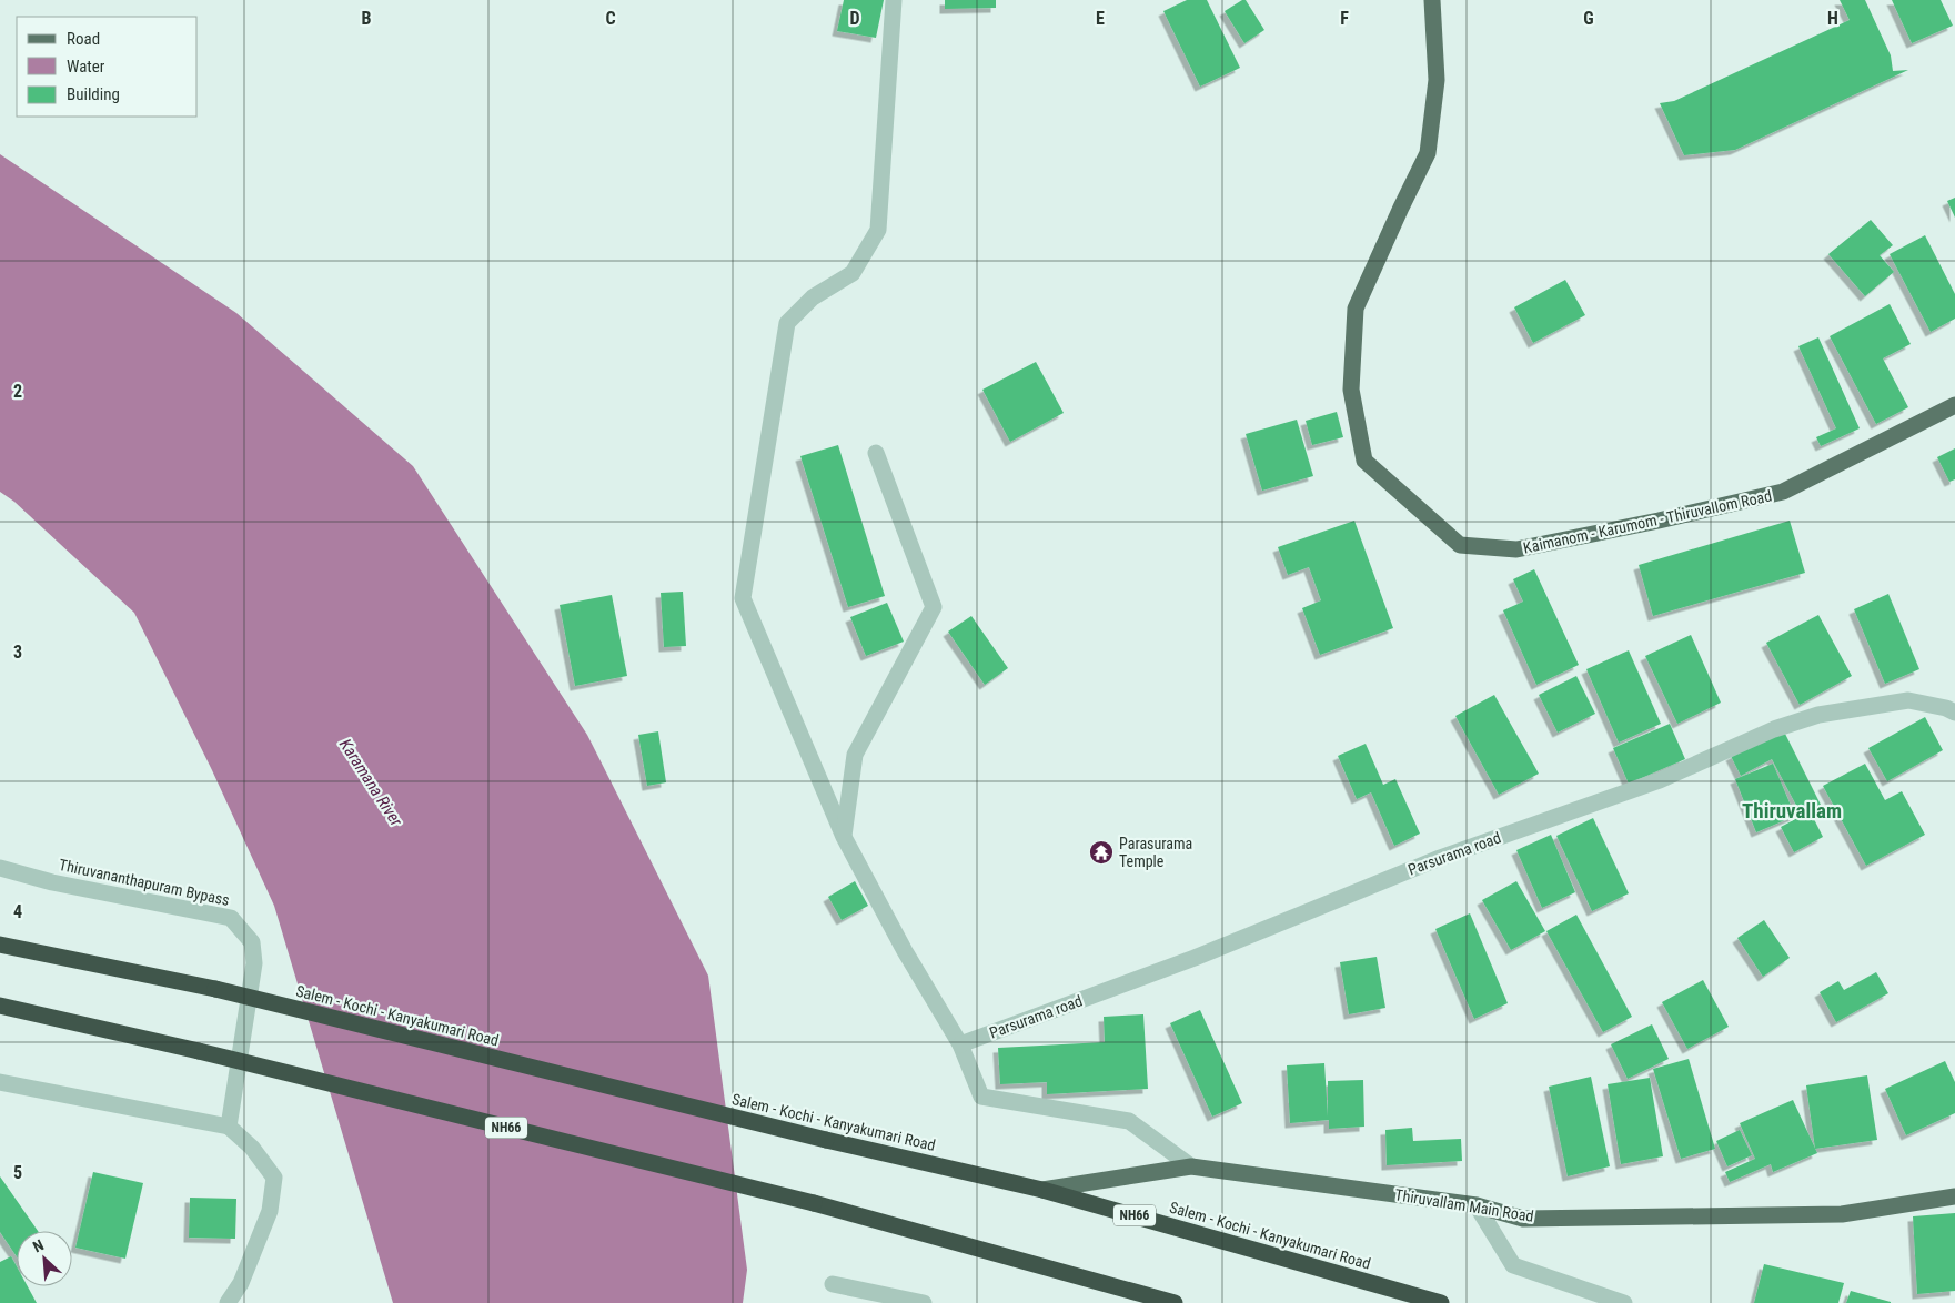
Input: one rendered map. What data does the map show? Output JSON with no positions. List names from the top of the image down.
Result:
{
  "streets": {
    "highway": ["Salem - Kochi - Kanyakumari Road", "NH66"],
    "main road": ["Kaimanom - Karumom - Thiruvallom Road", "Thiruvallam Main Road"],
    "street": ["Parsurama road", "Thiruvananthapuram Bypass"]
  },
  "crossings": [
    ["Salem - Kochi - Kanyakumari Road", "Thiruvallam Main Road"]
  ],
  "districts": ["Thiruvallam"],
  "water": ["Karamana River"],
  "places": {
    "temple": ["Parasurama Temple"]
  },
  "legend": ["Road", "Water", "Building"],
  "north": "top left",
  "grid": {
    "columns": [
      "B",
      "C",
      "D",
      "E",
      "F",
      "G",
      "H"
    ],
    "rows": [
      "2",
      "3",
      "4",
      "5"
    ]
  }
}
